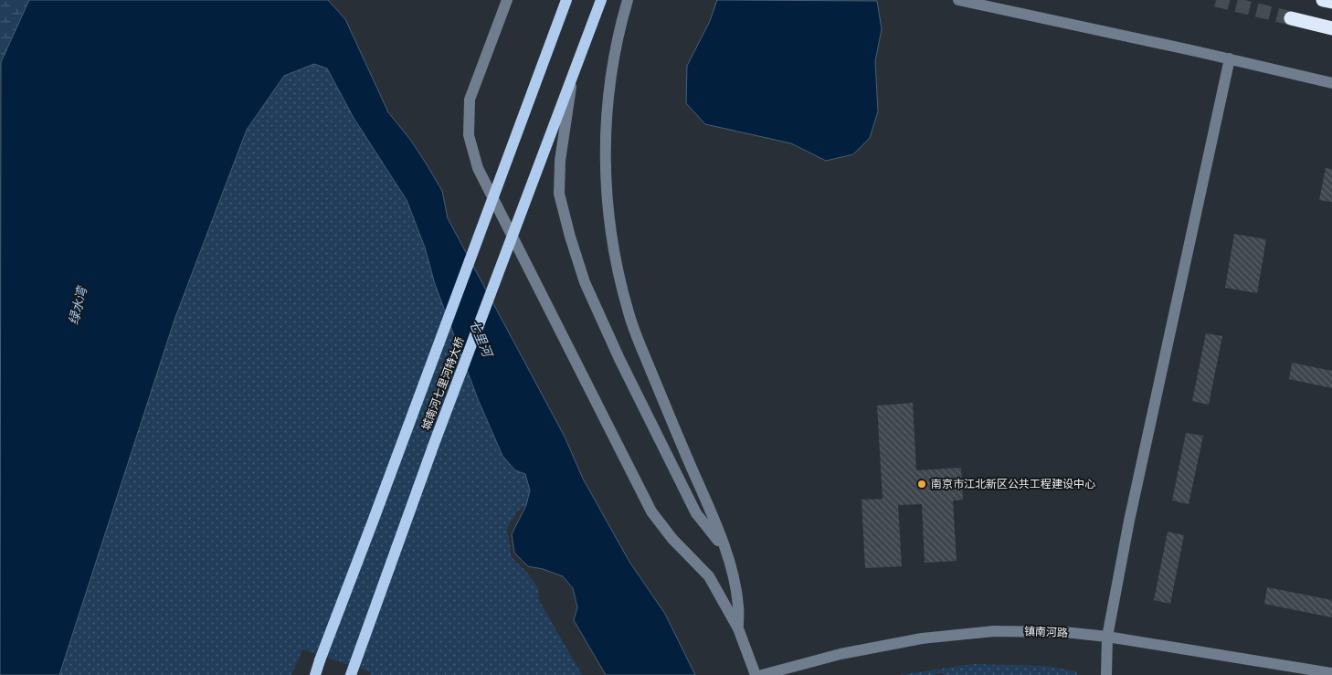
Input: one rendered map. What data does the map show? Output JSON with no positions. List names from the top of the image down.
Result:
{
  "streets": {
    "main road": ["城南河七里河特大桥"],
    "street": ["镇南河路"]
  },
  "water": ["绿水湾", "七里河"],
  "places": ["南京市江北新区公共工程建设中心"]
}
